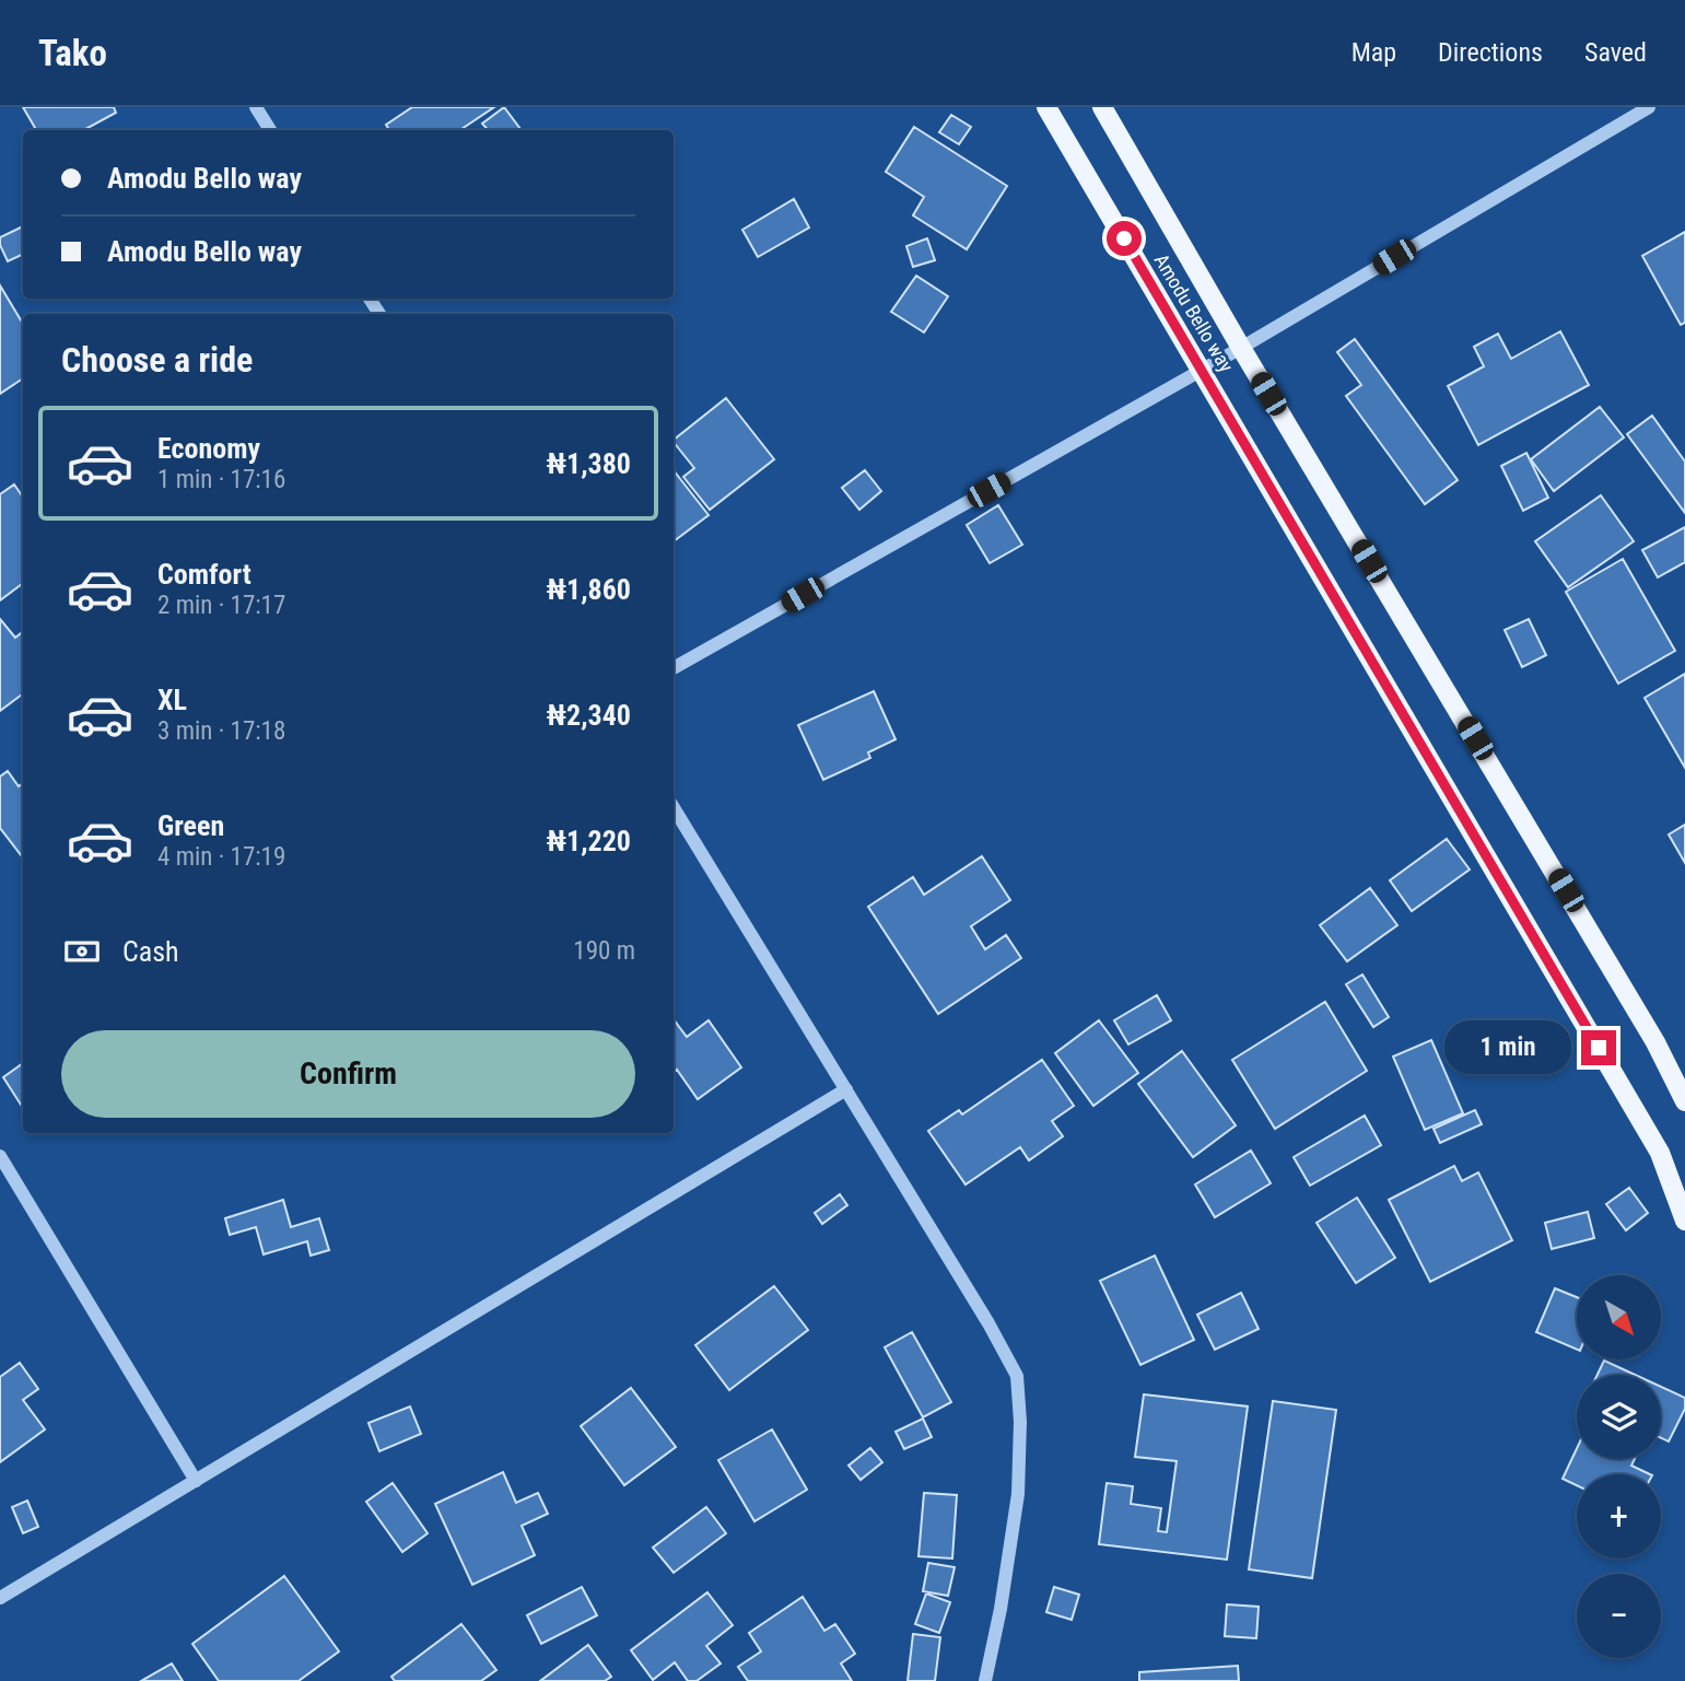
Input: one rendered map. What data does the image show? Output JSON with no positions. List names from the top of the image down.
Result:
{
  "streets": {
    "main road": ["Amodu Bello way"]
  },
  "north": "bottom right",
  "page": {
    "header": "Tako",
    "nav": ["Map", "Directions", "Saved"],
    "banner": ["Amodu Bello way", "Amodu Bello way"],
    "heading": "Choose a ride",
    "list": [
      {
        "name": "Economy",
        "note": "1 min · 17:16",
        "value": "₦1,380"
      },
      {
        "name": "Comfort",
        "note": "2 min · 17:17",
        "value": "₦1,860"
      },
      {
        "name": "XL",
        "note": "3 min · 17:18",
        "value": "₦2,340"
      },
      {
        "name": "Green",
        "note": "4 min · 17:19",
        "value": "₦1,220"
      }
    ],
    "pay": ["Cash", "190 m"],
    "buttons": "Confirm",
    "bubble": "1 min",
    "map_buttons": ["+", "−"]
  }
}
